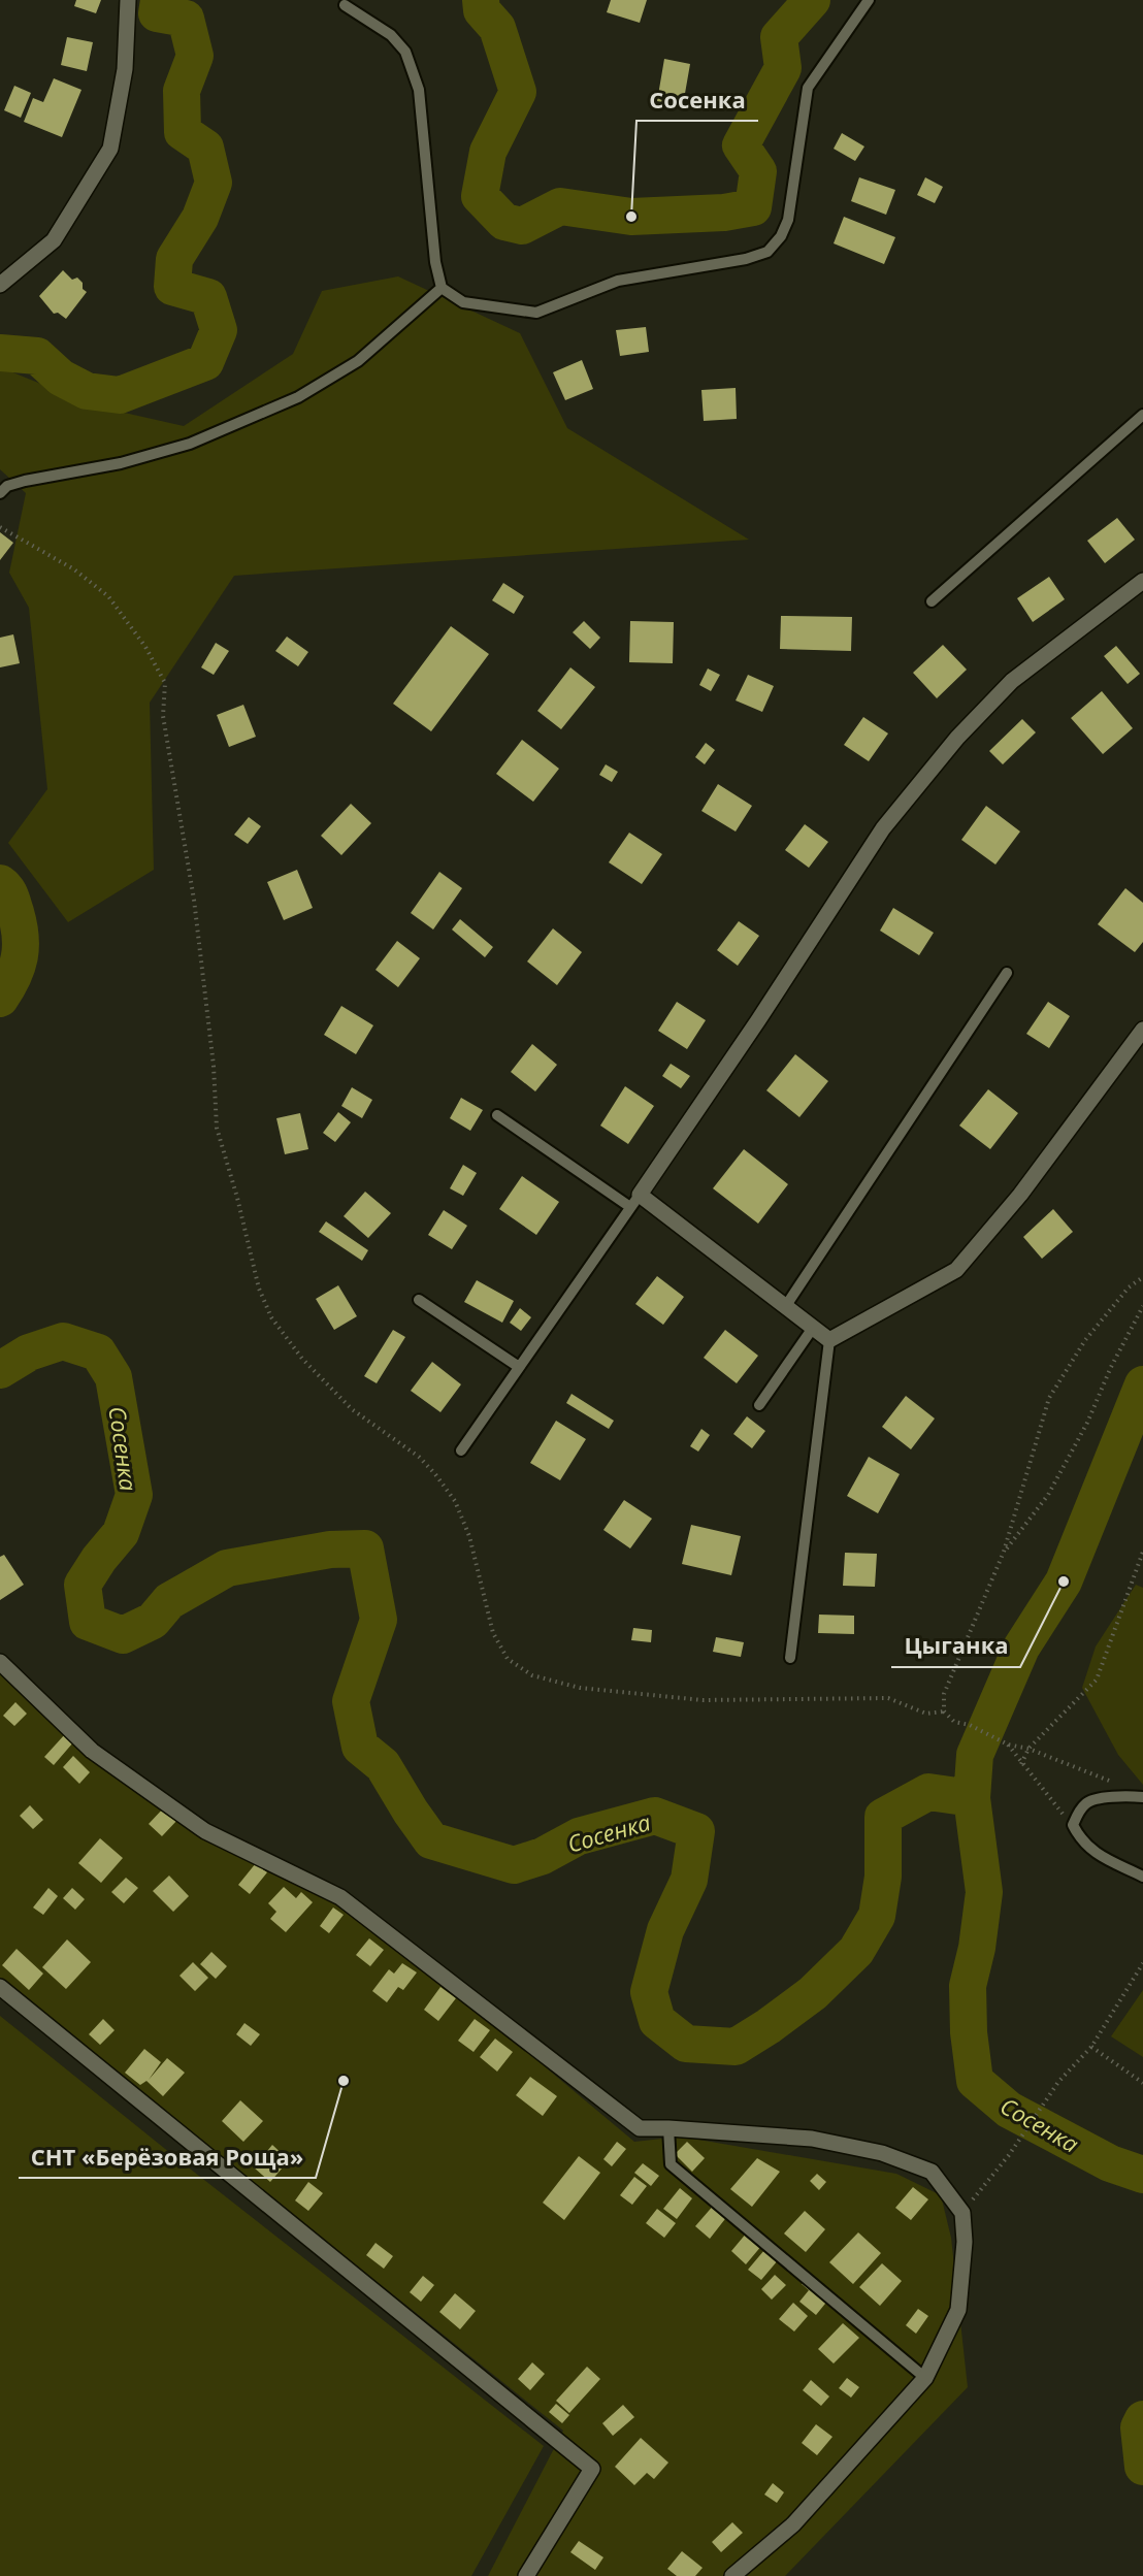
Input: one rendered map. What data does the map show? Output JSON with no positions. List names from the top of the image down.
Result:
{
  "water": ["Сосенка"],
  "places": ["Сосенка", "Цыганка", "СНТ «Берёзовая Роща»"]
}
